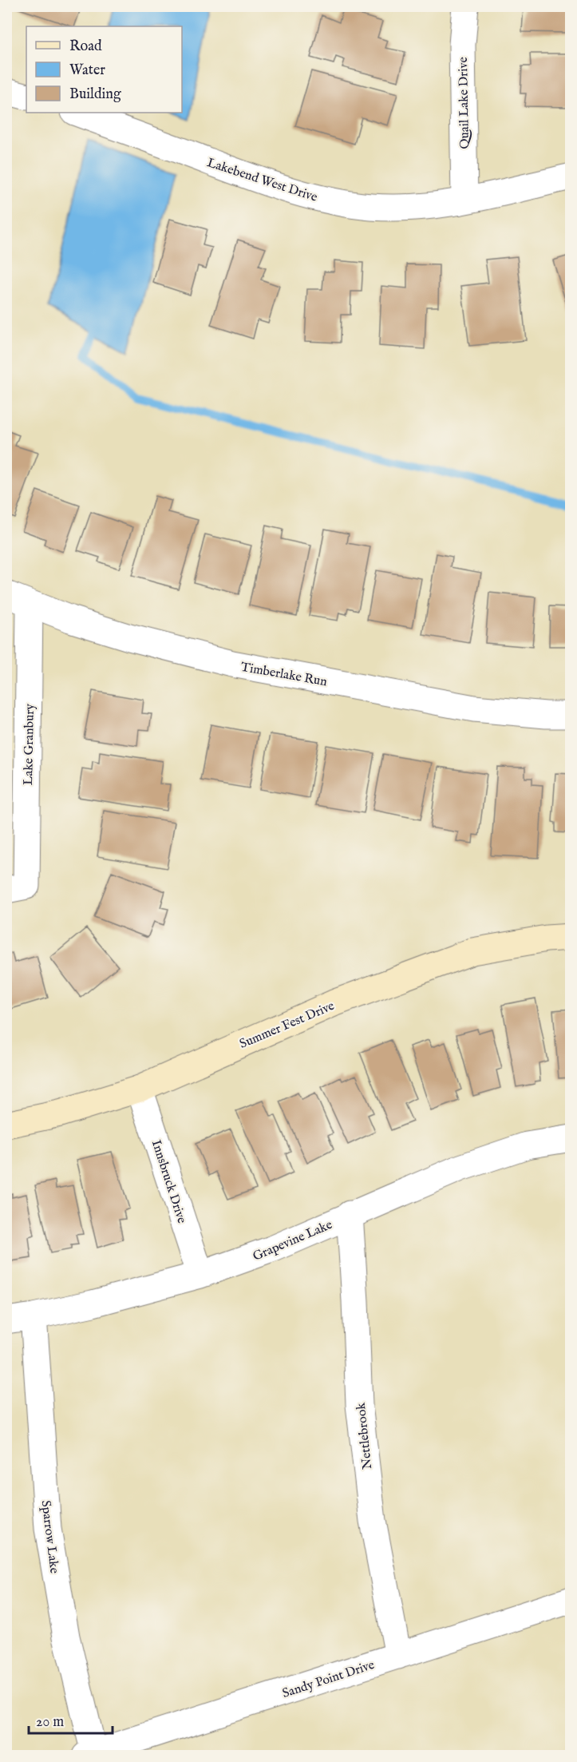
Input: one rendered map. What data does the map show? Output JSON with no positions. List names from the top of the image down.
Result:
{
  "streets": {
    "street": [
      "Quail Lake Drive",
      "Lakebend West Drive",
      "Timberlake Run",
      "Lake Granbury",
      "Summer Fest Drive",
      "Innsbruck Drive",
      "Grapevine Lake",
      "Nettlebrook",
      "Sparrow Lake",
      "Sandy Point Drive"
    ]
  },
  "crossings": [
    ["Quail Lake Drive", "Lakebend West Drive"],
    ["Timberlake Run", "Lake Granbury"],
    ["Summer Fest Drive", "Innsbruck Drive"],
    ["Innsbruck Drive", "Grapevine Lake"],
    ["Grapevine Lake", "Nettlebrook"],
    ["Grapevine Lake", "Sparrow Lake"],
    ["Nettlebrook", "Sandy Point Drive"],
    ["Sparrow Lake", "Sandy Point Drive"]
  ],
  "legend": ["Road", "Water", "Building"],
  "scale_bar": "20 m"
}
